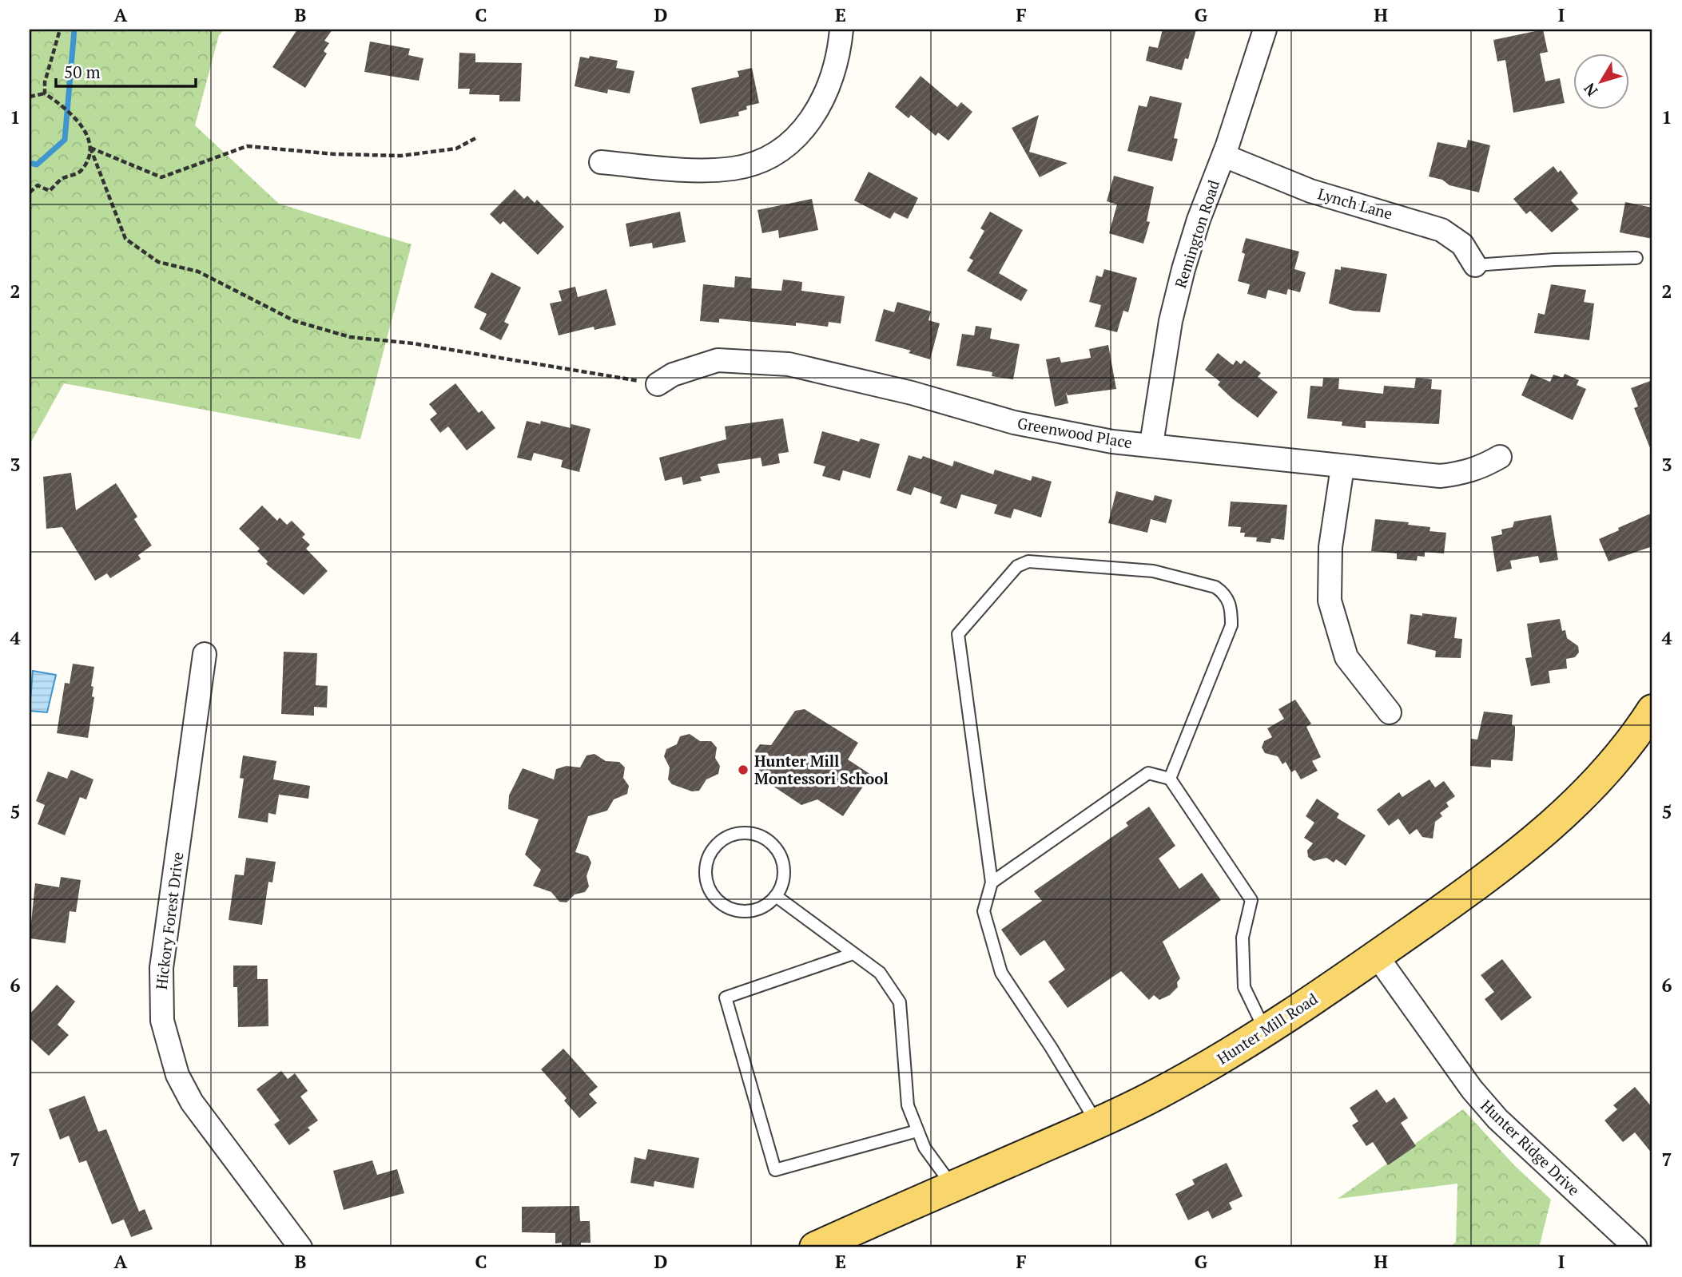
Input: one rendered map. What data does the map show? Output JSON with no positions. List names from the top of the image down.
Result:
{
  "streets": {
    "main road": ["Hunter Mill Road"],
    "street": [
      "Lynch Lane",
      "Remington Road",
      "Greenwood Place",
      "Hickory Forest Drive",
      "Hunter Ridge Drive"
    ]
  },
  "crossings": [
    ["Lynch Lane", "Remington Road"],
    ["Remington Road", "Greenwood Place"],
    ["Hunter Mill Road", "Hunter Ridge Drive"]
  ],
  "places": ["Hunter Mill Montessori School"],
  "scale_bar": "50 m",
  "north": "bottom left",
  "grid": {
    "columns": [
      "A",
      "B",
      "C",
      "D",
      "E",
      "F",
      "G",
      "H",
      "I"
    ],
    "rows": [
      "1",
      "2",
      "3",
      "4",
      "5",
      "6",
      "7"
    ]
  }
}
